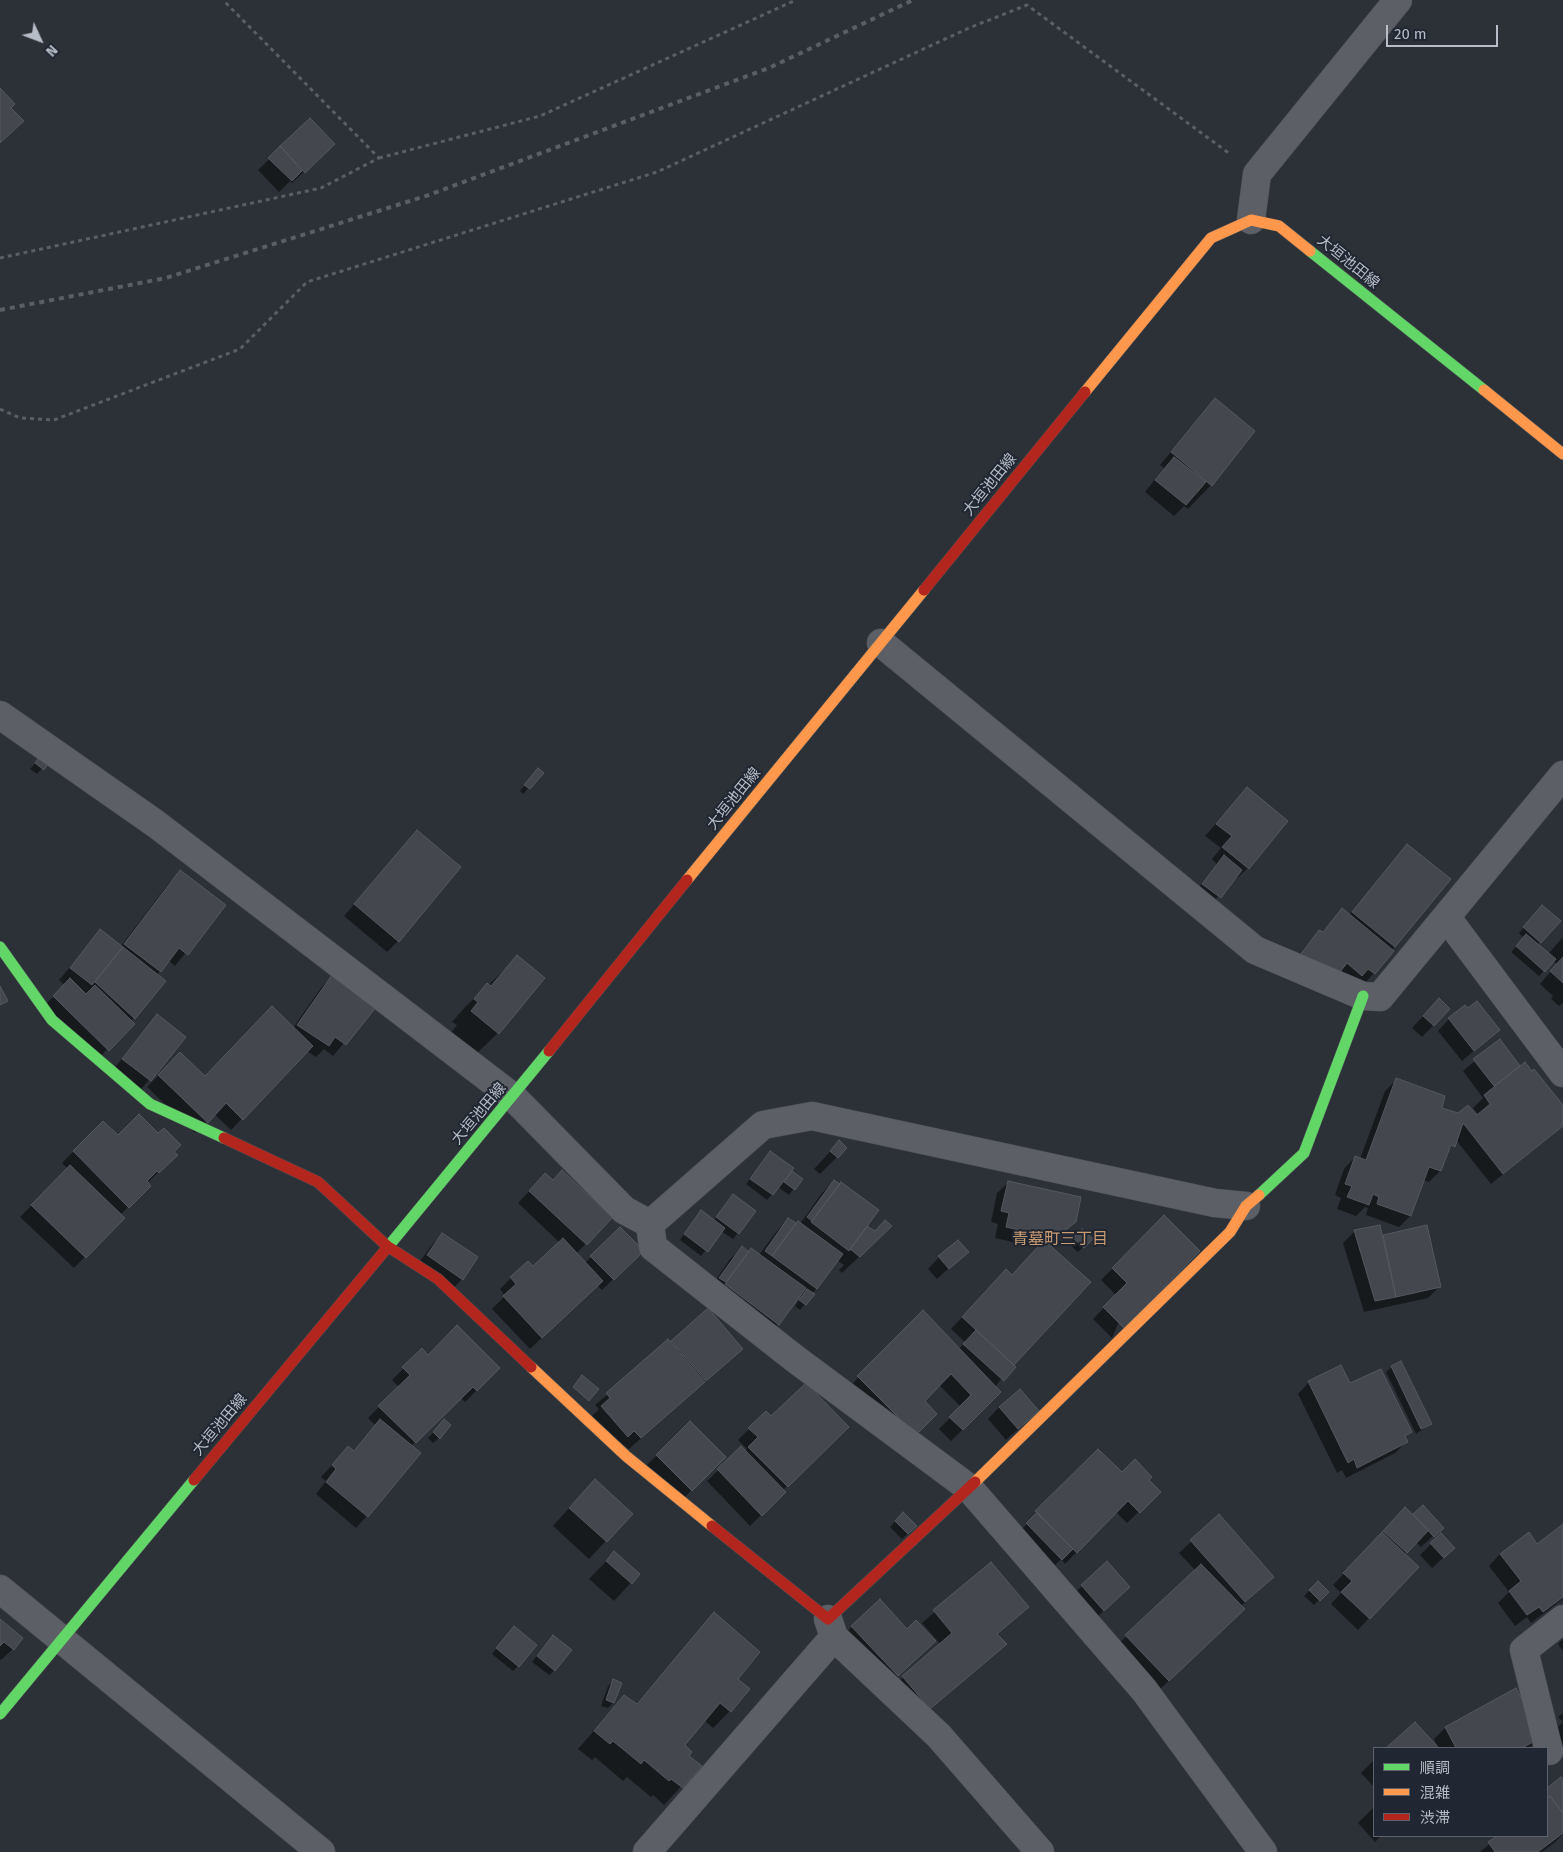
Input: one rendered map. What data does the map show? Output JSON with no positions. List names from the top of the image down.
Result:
{
  "streets": {
    "main road": ["大垣池田線"]
  },
  "districts": ["青墓町三丁目"],
  "legend": ["順調", "混雑", "渋滞"],
  "scale_bar": "20 m",
  "north": "bottom right"
}
